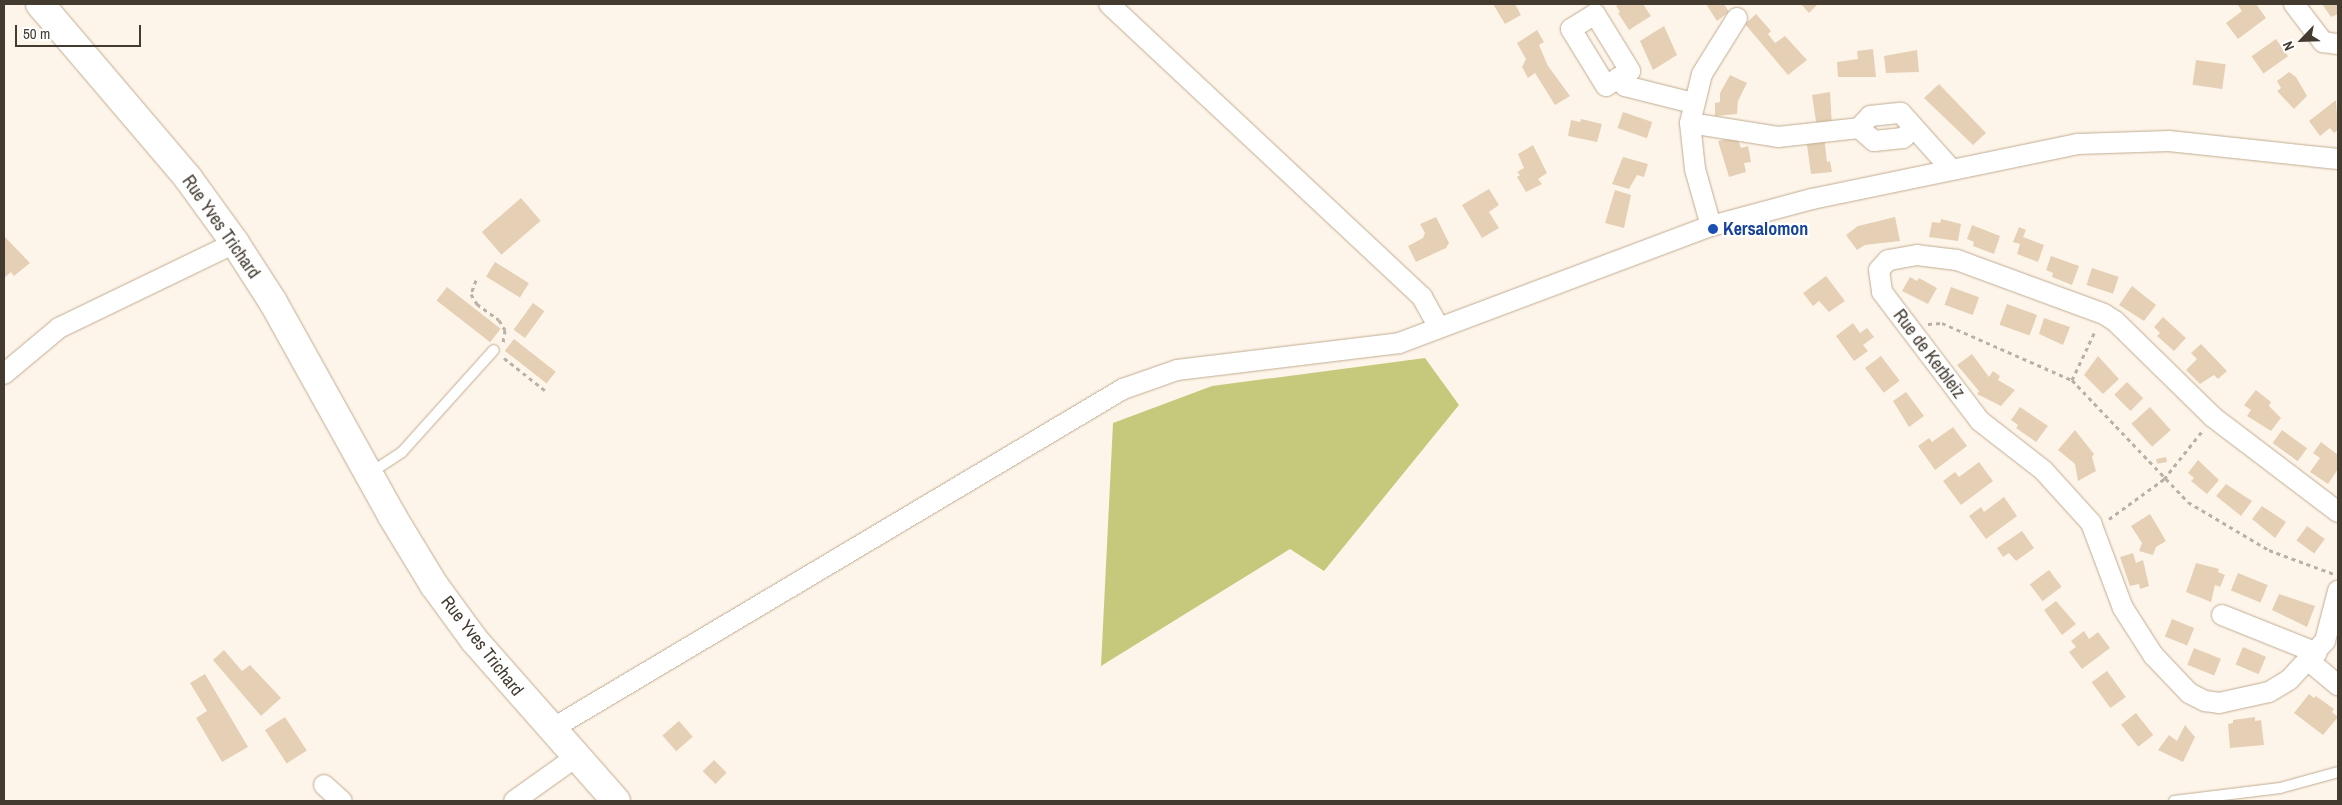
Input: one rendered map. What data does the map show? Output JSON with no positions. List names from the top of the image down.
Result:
{
  "streets": {
    "main road": ["Rue Yves Trichard"],
    "street": ["Rue de Kerbleiz"]
  },
  "places": ["Kersalomon"],
  "scale_bar": "50 m",
  "north": "bottom left"
}
